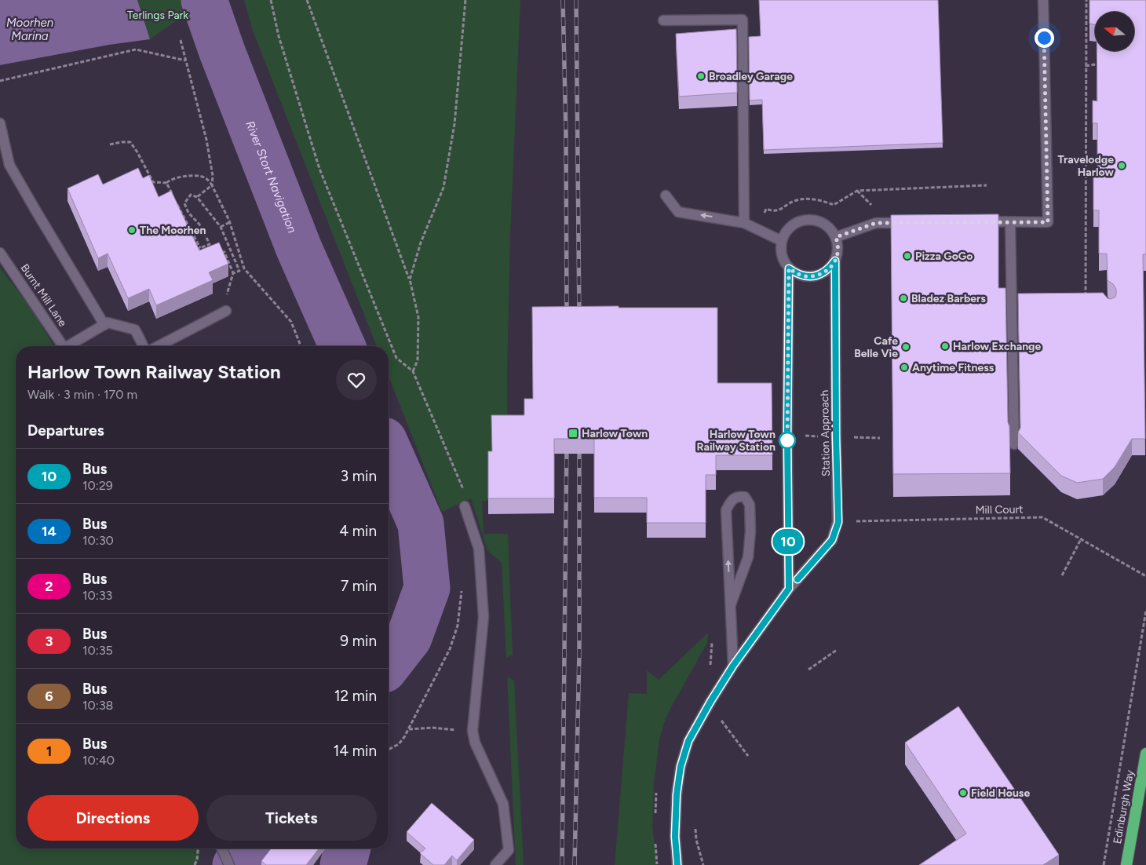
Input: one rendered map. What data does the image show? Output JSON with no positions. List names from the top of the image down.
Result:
{
  "streets": {
    "highway": ["Edinburgh Way"],
    "street": ["Burnt Mill Lane", "Station Approach"],
    "path": ["Mill Court"]
  },
  "crossings": [
    ["Station Approach", "Mill Court"]
  ],
  "water": ["Moorhen Marina", "River Stort Navigation"],
  "parks": ["Terlings Park"],
  "places": {
    "other": [
      "Broadley Garage",
      "Travelodge Harlow",
      "The Moorhen",
      "Pizza GoGo",
      "Bladez Barbers",
      "Harlow Exchange",
      "Cafe Belle Vie",
      "Anytime Fitness",
      "Harlow Town Railway Station",
      "Field House"
    ],
    "transit": ["Harlow Town"]
  },
  "lines": ["bus line 10"],
  "north": "left",
  "page": {
    "on_map": "10",
    "heading": [
      ["Harlow Town Railway Station", "Walk · 3 min · 170 m"],
      "Departures"
    ],
    "list": [
      {
        "mark": "10",
        "name": "Bus",
        "note": "10:29",
        "value": "3 min"
      },
      {
        "mark": "14",
        "name": "Bus",
        "note": "10:30",
        "value": "4 min"
      },
      {
        "mark": "2",
        "name": "Bus",
        "note": "10:33",
        "value": "7 min"
      },
      {
        "mark": "3",
        "name": "Bus",
        "note": "10:35",
        "value": "9 min"
      },
      {
        "mark": "6",
        "name": "Bus",
        "note": "10:38",
        "value": "12 min"
      },
      {
        "mark": "1",
        "name": "Bus",
        "note": "10:40",
        "value": "14 min"
      }
    ],
    "buttons": ["Directions", "Tickets"]
  }
}
